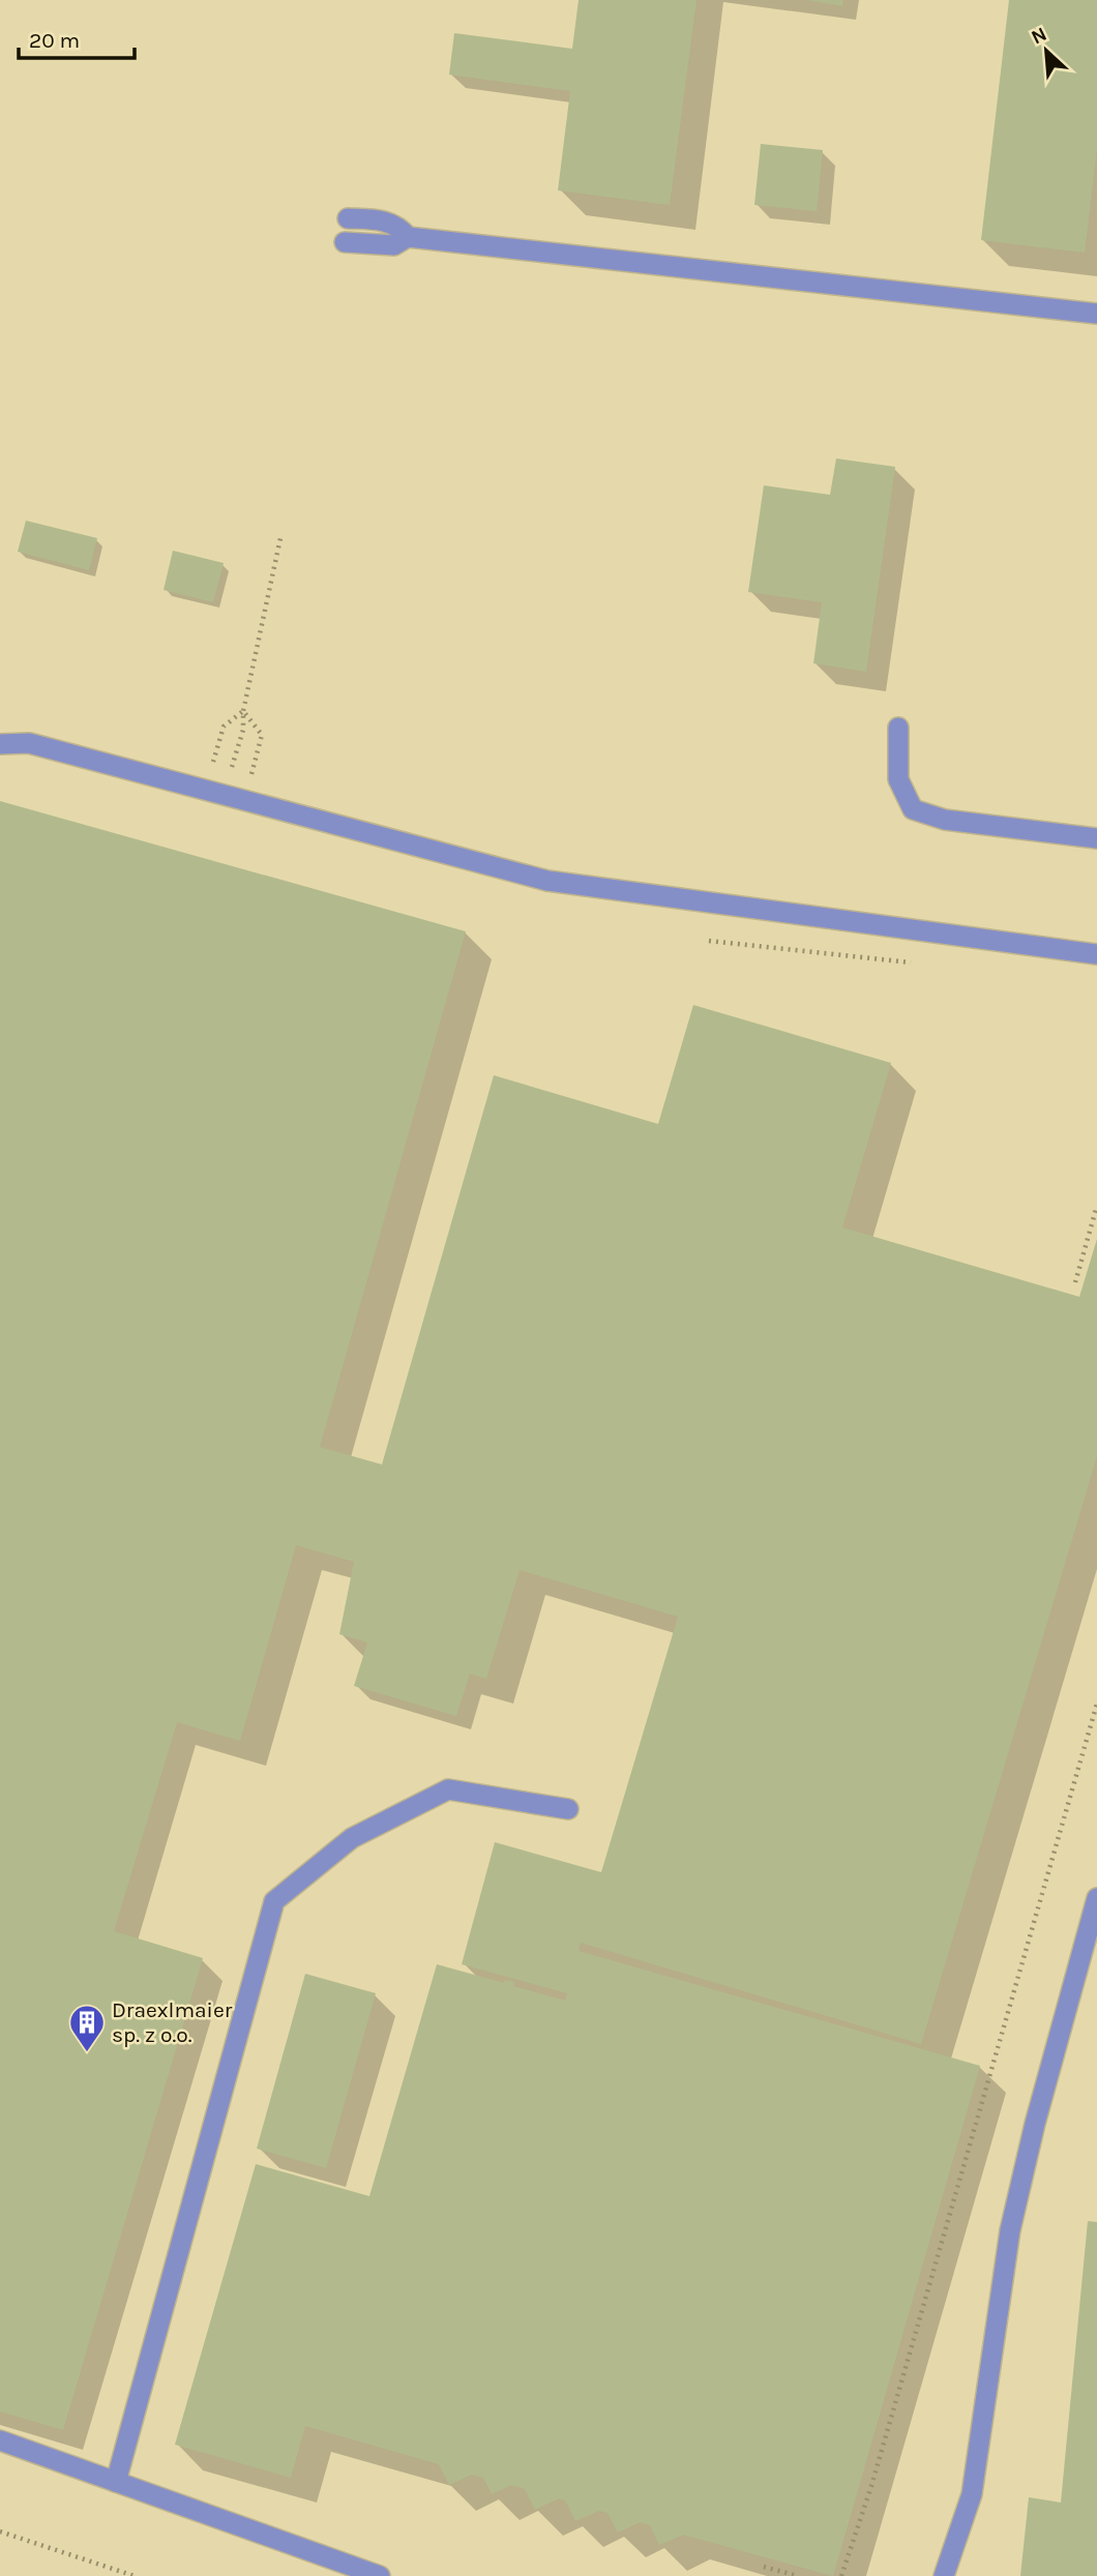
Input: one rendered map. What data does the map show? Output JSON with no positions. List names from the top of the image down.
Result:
{
  "places": {
    "building": ["Draexlmaier sp. z o.o."]
  },
  "scale_bar": "20 m",
  "north": "top left"
}
